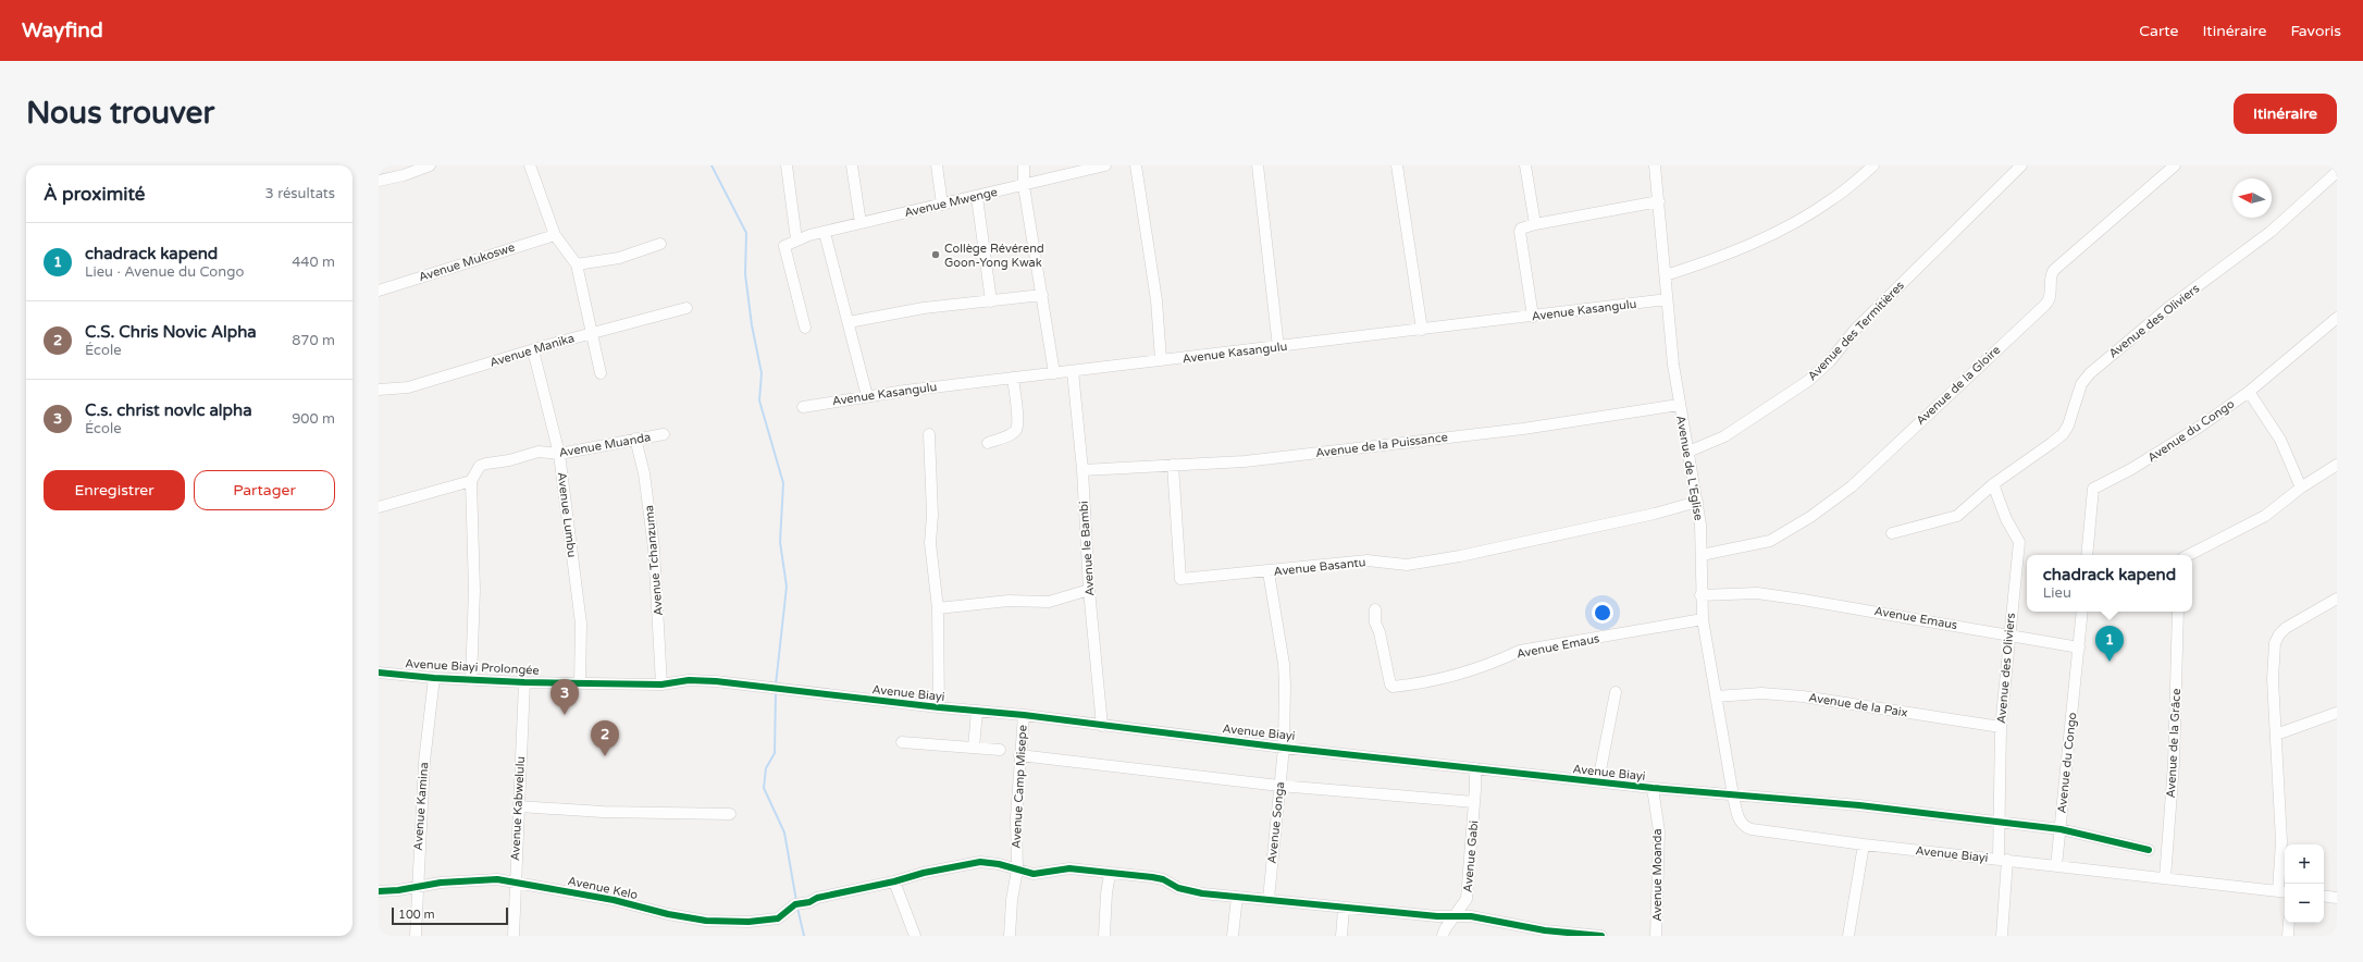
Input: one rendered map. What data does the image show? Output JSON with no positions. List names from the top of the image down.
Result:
{
  "streets": {
    "street": [
      "Avenue Mwenge",
      "Avenue Mukoswe",
      "Avenue Kasangulu",
      "Avenue des Oliviers",
      "Avenue des Termitières",
      "Avenue Manika",
      "Avenue de la Gloire",
      "Avenue du Congo",
      "Avenue Muanda",
      "Avenue de la Puissance",
      "Avenue de L'Eglise",
      "Avenue Lumbu",
      "Avenue le Bambi",
      "Avenue Tchanzuma",
      "Avenue Basantu",
      "Avenue Emaus",
      "Avenue Biayi Prolongée",
      "Avenue Biayi",
      "Avenue de la Paix",
      "Avenue de la Grâce",
      "Avenue Camp Misepe",
      "Avenue Kamina",
      "Avenue Kabwelulu",
      "Avenue Songa",
      "Avenue Gabi",
      "Avenue Moanda",
      "Avenue Kelo"
    ]
  },
  "crossings": [
    ["Avenue Kasangulu", "Avenue de L'Eglise"],
    ["Avenue Kasangulu", "Avenue le Bambi"],
    ["Avenue des Oliviers", "Avenue Emaus"],
    ["Avenue des Oliviers", "Avenue Biayi"],
    ["Avenue des Oliviers", "Avenue de la Paix"],
    ["Avenue des Termitières", "Avenue de L'Eglise"],
    ["Avenue Manika", "Avenue Lumbu"],
    ["Avenue de la Gloire", "Avenue de L'Eglise"],
    ["Avenue du Congo", "Avenue Emaus"],
    ["Avenue du Congo", "Avenue Biayi"],
    ["Avenue Muanda", "Avenue Lumbu"],
    ["Avenue Muanda", "Avenue Tchanzuma"],
    ["Avenue de la Puissance", "Avenue de L'Eglise"],
    ["Avenue de la Puissance", "Avenue le Bambi"],
    ["Avenue de la Puissance", "Avenue Basantu"],
    ["Avenue de L'Eglise", "Avenue Basantu"],
    ["Avenue de L'Eglise", "Avenue Emaus"],
    ["Avenue de L'Eglise", "Avenue Biayi"],
    ["Avenue de L'Eglise", "Avenue de la Paix"],
    ["Avenue Lumbu", "Avenue Biayi Prolongée"],
    ["Avenue le Bambi", "Avenue Biayi"],
    ["Avenue Tchanzuma", "Avenue Biayi Prolongée"],
    ["Avenue Basantu", "Avenue Songa"],
    ["Avenue Biayi Prolongée", "Avenue Biayi"],
    ["Avenue Biayi Prolongée", "Avenue Kamina"],
    ["Avenue Biayi Prolongée", "Avenue Kabwelulu"],
    ["Avenue Biayi", "Avenue de la Grâce"],
    ["Avenue Biayi", "Avenue Camp Misepe"],
    ["Avenue Biayi", "Avenue Songa"],
    ["Avenue Biayi", "Avenue Gabi"],
    ["Avenue Biayi", "Avenue Moanda"],
    ["Avenue Camp Misepe", "Avenue Kelo"],
    ["Avenue Kamina", "Avenue Kelo"],
    ["Avenue Kabwelulu", "Avenue Kelo"],
    ["Avenue Songa", "Avenue Kelo"],
    ["Avenue Gabi", "Avenue Kelo"]
  ],
  "places": ["Collège Révérend Goon-Yong Kwak"],
  "scale_bar": "100 m",
  "north": "left",
  "page": {
    "header": "Wayfind",
    "nav": ["Carte", "Itinéraire", "Favoris"],
    "buttons": [
      "Itinéraire",
      ["Enregistrer", "Partager"]
    ],
    "title": "Nous trouver",
    "heading": ["À proximité", "3 résultats"],
    "list": [
      {
        "mark": "1",
        "name": "chadrack kapend",
        "note": "Lieu · Avenue du Congo",
        "value": "440 m"
      },
      {
        "mark": "2",
        "name": "C.S. Chris Novic Alpha",
        "note": "École",
        "value": "870 m"
      },
      {
        "mark": "3",
        "name": "C.s. christ novlc alpha",
        "note": "École",
        "value": "900 m"
      }
    ],
    "popup": ["chadrack kapend", "Lieu"],
    "pins": ["1", "3", "2"],
    "map_buttons": ["+", "−"],
    "scale": "100 m"
  }
}
